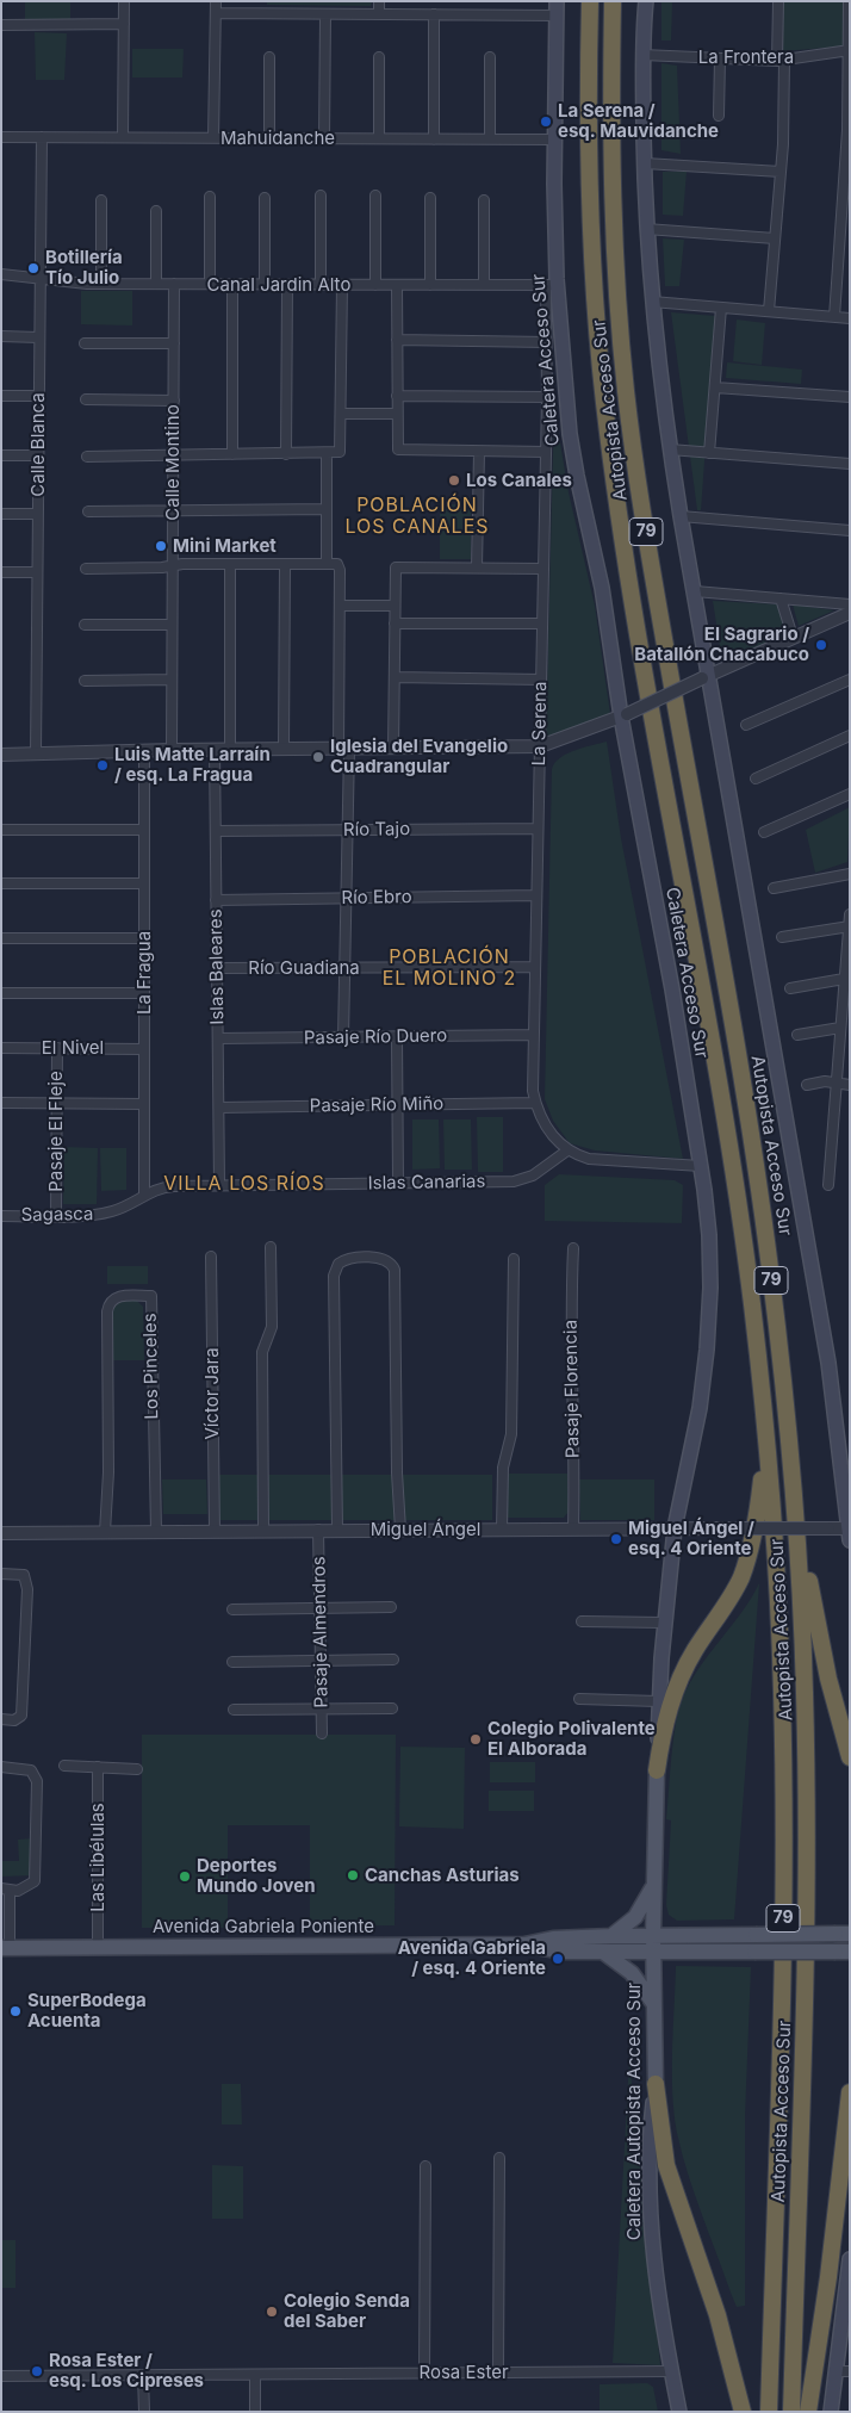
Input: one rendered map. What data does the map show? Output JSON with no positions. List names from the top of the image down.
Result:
{
  "streets": {
    "highway": ["Autopista Acceso Sur", "79"],
    "main road": ["Caletera Acceso Sur", "Avenida Gabriela Poniente", "Caletera Autopista Acceso Sur"],
    "street": [
      "La Frontera",
      "Mahuidanche",
      "Canal Jardin Alto",
      "Calle Blanca",
      "Calle Montino",
      "La Serena",
      "Río Tajo",
      "Río Ebro",
      "Islas Baleares",
      "Río Guadiana",
      "La Fragua",
      "Pasaje Río Duero",
      "El Nivel",
      "Pasaje Río Miño",
      "Pasaje El Fleje",
      "Islas Canarias",
      "Sagasca",
      "Los Pinceles",
      "Pasaje Florencia",
      "Víctor Jara",
      "Miguel Ángel",
      "Pasaje Almendros",
      "Las Libélulas",
      "Rosa Ester"
    ]
  },
  "crossings": [
    ["Mahuidanche", "Caletera Acceso Sur"],
    ["Mahuidanche", "Calle Blanca"],
    ["Canal Jardin Alto", "Caletera Acceso Sur"],
    ["Canal Jardin Alto", "Calle Blanca"],
    ["Canal Jardin Alto", "Calle Montino"],
    ["Canal Jardin Alto", "La Serena"],
    ["Caletera Acceso Sur", "La Serena"],
    ["Caletera Acceso Sur", "Miguel Ángel"],
    ["Caletera Acceso Sur", "Avenida Gabriela Poniente"],
    ["Caletera Acceso Sur", "Caletera Autopista Acceso Sur"],
    ["La Serena", "Río Tajo"],
    ["La Serena", "Río Ebro"],
    ["La Serena", "Río Guadiana"],
    ["La Serena", "Pasaje Río Duero"],
    ["La Serena", "Pasaje Río Miño"],
    ["La Serena", "Islas Canarias"],
    ["Río Tajo", "Islas Baleares"],
    ["Río Ebro", "Islas Baleares"],
    ["Islas Baleares", "Río Guadiana"],
    ["Islas Baleares", "Pasaje Río Duero"],
    ["Islas Baleares", "Pasaje Río Miño"],
    ["Islas Baleares", "Islas Canarias"],
    ["La Fragua", "El Nivel"],
    ["La Fragua", "Islas Canarias"],
    ["La Fragua", "Sagasca"],
    ["El Nivel", "Pasaje El Fleje"],
    ["Pasaje El Fleje", "Sagasca"],
    ["Islas Canarias", "Sagasca"],
    ["Los Pinceles", "Miguel Ángel"],
    ["Pasaje Florencia", "Miguel Ángel"],
    ["Víctor Jara", "Miguel Ángel"],
    ["Miguel Ángel", "Pasaje Almendros"],
    ["Las Libélulas", "Avenida Gabriela Poniente"],
    ["Avenida Gabriela Poniente", "Caletera Autopista Acceso Sur"],
    ["Caletera Autopista Acceso Sur", "Rosa Ester"]
  ],
  "districts": ["POBLACIÓN LOS CANALES", "POBLACIÓN EL MOLINO 2", "VILLA LOS RÍOS"],
  "places": [
    "La Serena / esq. Mauvidanche",
    "Botillería Tío Julio",
    "Los Canales",
    "Mini Market",
    "El Sagrario / Batallón Chacabuco",
    "Iglesia del Evangelio Cuadrangular",
    "Luis Matte Larraín / esq. La Fragua",
    "Miguel Ángel / esq. 4 Oriente",
    "Colegio Polivalente El Alborada",
    "Canchas Asturias",
    "Deportes Mundo Joven",
    "Avenida Gabriela / esq. 4 Oriente",
    "SuperBodega Acuenta",
    "Colegio Senda del Saber",
    "Rosa Ester / esq. Los Cipreses"
  ]
}
